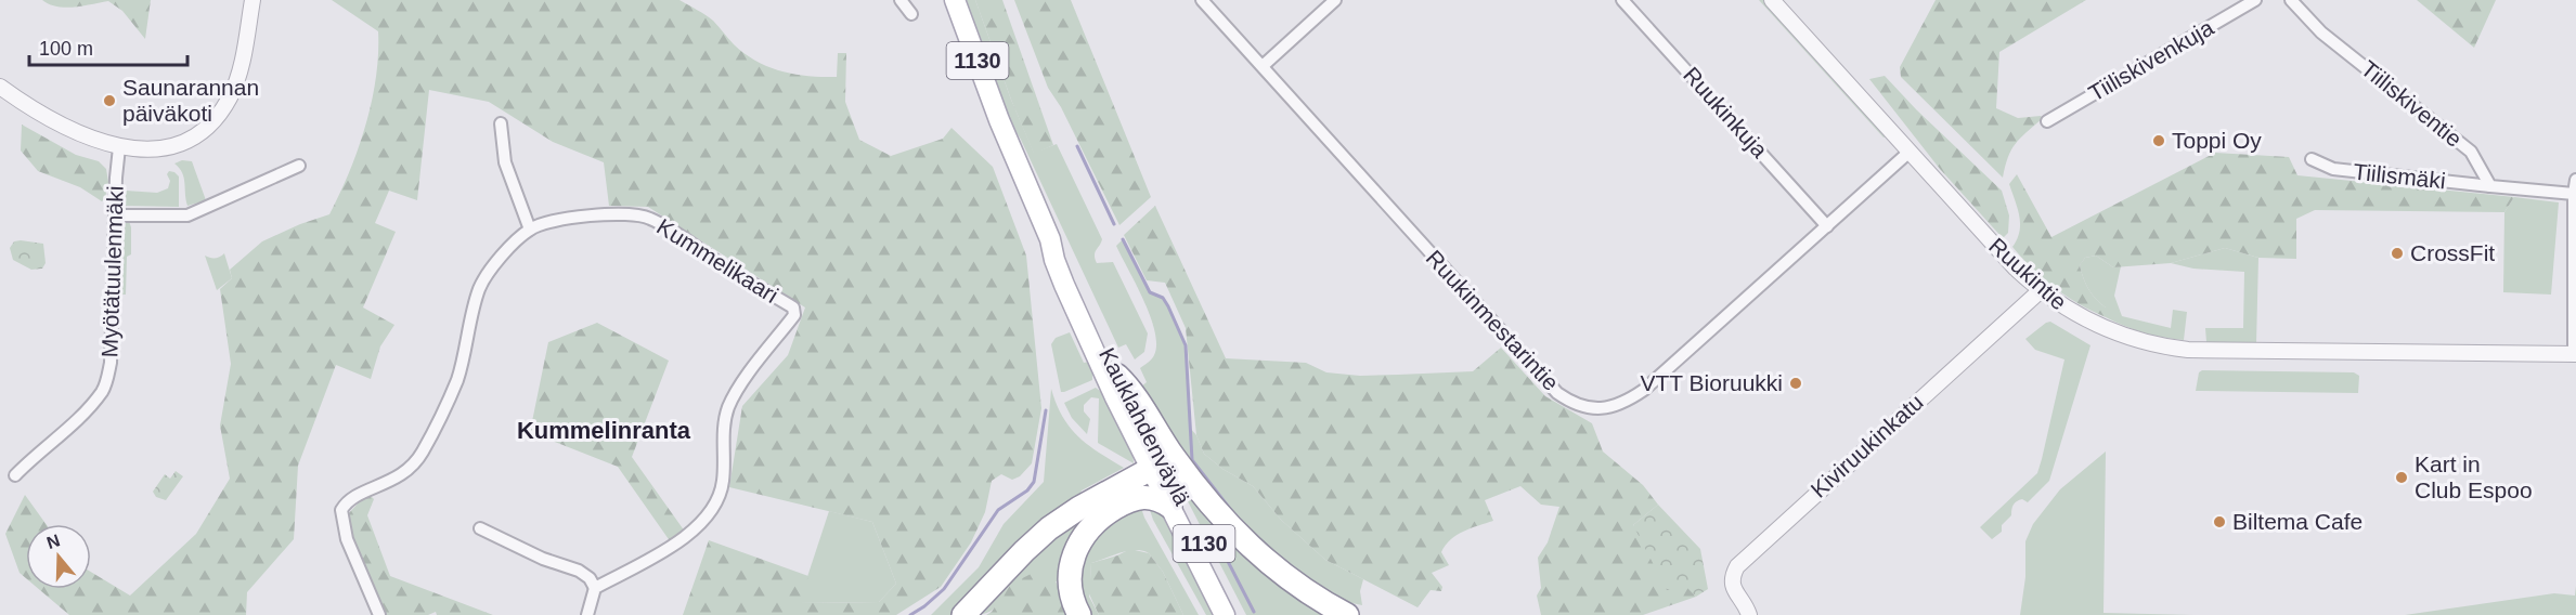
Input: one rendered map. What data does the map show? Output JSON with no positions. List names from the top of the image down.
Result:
{
  "streets": {
    "main road": ["1130", "Kauklahdenväylä"],
    "street": [
      "Tiiliskivenkuja",
      "Tiiliskiventie",
      "Ruukinkuja",
      "Tiilismäki",
      "Kummelikaari",
      "Myötätuulenmäki",
      "Ruukintie",
      "Ruukinmestarintie",
      "Kiviruukinkatu"
    ]
  },
  "crossings": [
    ["Tiiliskiventie", "Tiilismäki"],
    ["Ruukinkuja", "Ruukinmestarintie"],
    ["Ruukintie", "Ruukinmestarintie"],
    ["Ruukintie", "Kiviruukinkatu"]
  ],
  "districts": ["Kummelinranta"],
  "places": [
    "Saunarannan päiväkoti",
    "Toppi Oy",
    "CrossFit",
    "VTT Bioruukki",
    "Kart in Club Espoo",
    "Biltema Cafe"
  ],
  "scale_bar": "100 m",
  "north": "top"
}
